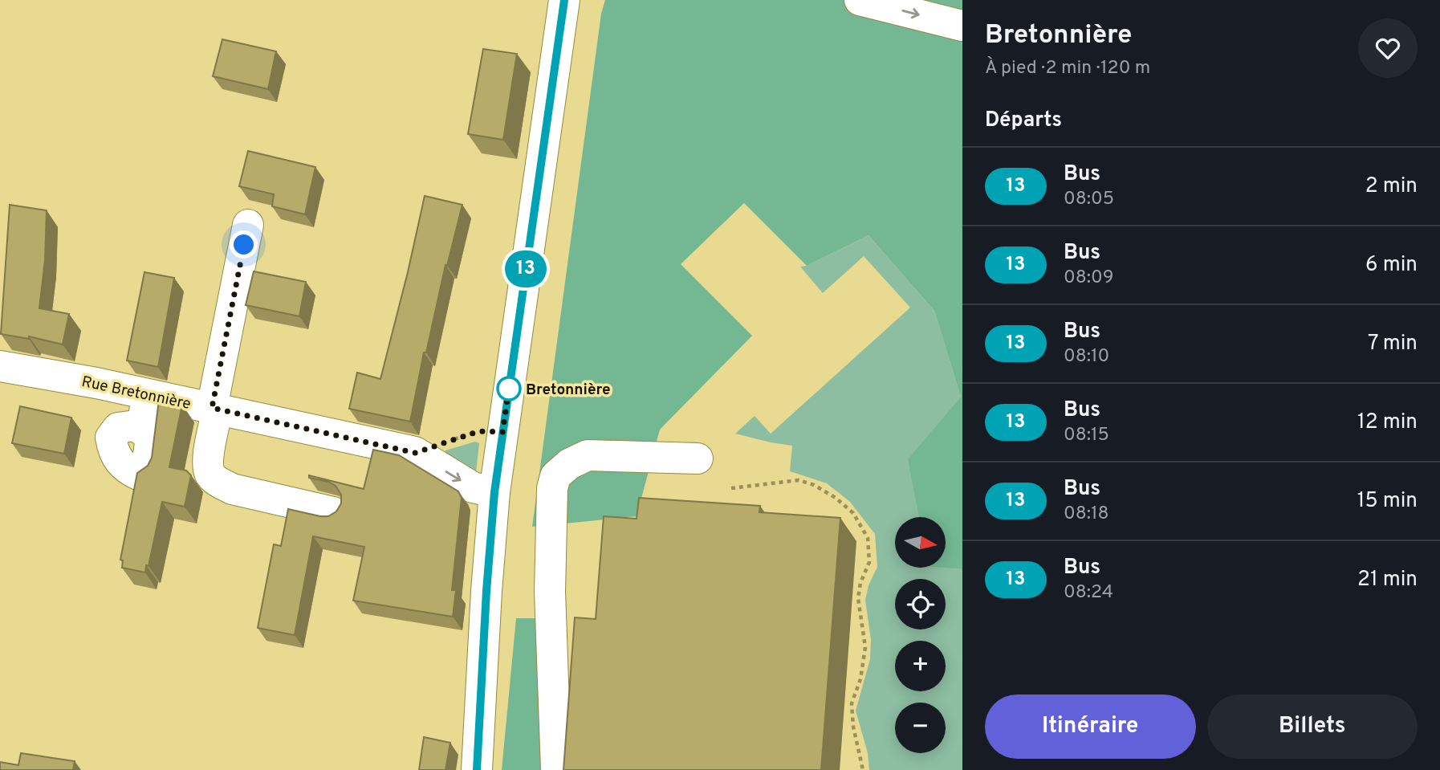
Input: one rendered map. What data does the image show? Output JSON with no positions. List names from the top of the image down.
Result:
{
  "streets": {
    "main road": ["Rue Bretonnière"]
  },
  "places": ["Bretonnière"],
  "lines": ["bus line 13"],
  "north": "right",
  "page": {
    "on_map": "13",
    "heading": [
      ["Bretonnière", "À pied · 2 min · 120 m"],
      "Départs"
    ],
    "list": [
      {
        "mark": "13",
        "name": "Bus",
        "note": "08:05",
        "value": "2 min"
      },
      {
        "mark": "13",
        "name": "Bus",
        "note": "08:09",
        "value": "6 min"
      },
      {
        "mark": "13",
        "name": "Bus",
        "note": "08:10",
        "value": "7 min"
      },
      {
        "mark": "13",
        "name": "Bus",
        "note": "08:15",
        "value": "12 min"
      },
      {
        "mark": "13",
        "name": "Bus",
        "note": "08:18",
        "value": "15 min"
      },
      {
        "mark": "13",
        "name": "Bus",
        "note": "08:24",
        "value": "21 min"
      }
    ],
    "map_buttons": ["+", "−"],
    "buttons": ["Itinéraire", "Billets"]
  }
}
